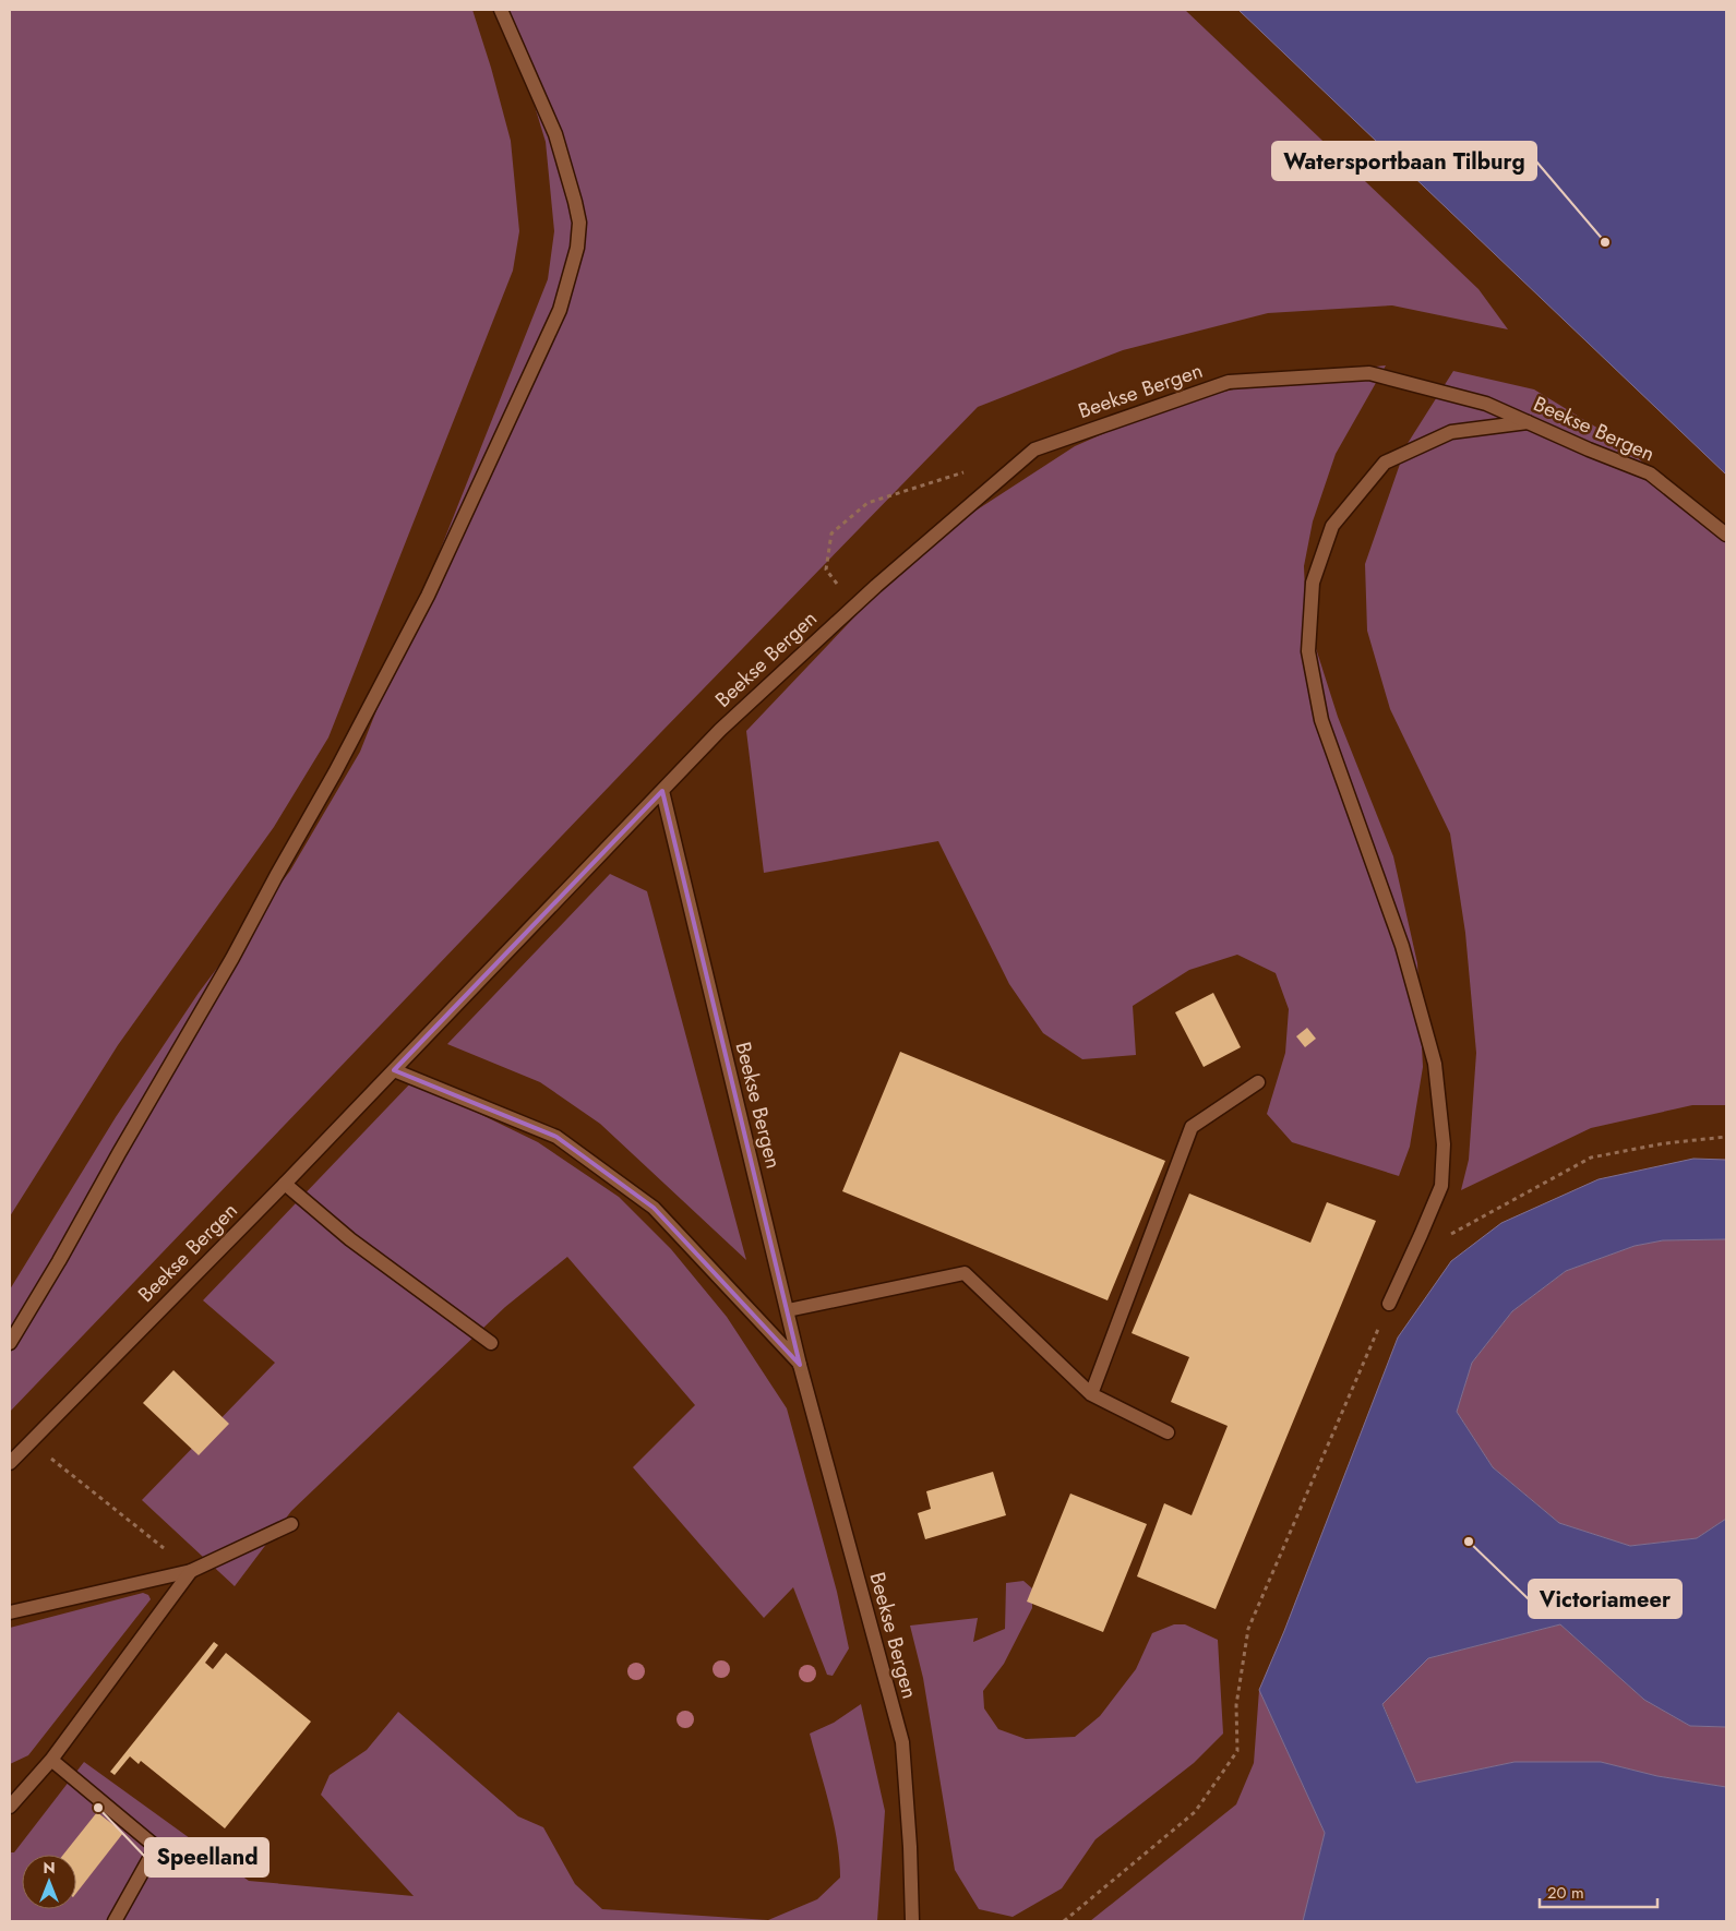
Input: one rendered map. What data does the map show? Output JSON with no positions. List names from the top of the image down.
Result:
{
  "streets": {
    "street": ["Beekse Bergen"]
  },
  "places": ["Watersportbaan Tilburg", "Victoriameer", "Speelland"],
  "scale_bar": "20 m",
  "north": "top"
}
